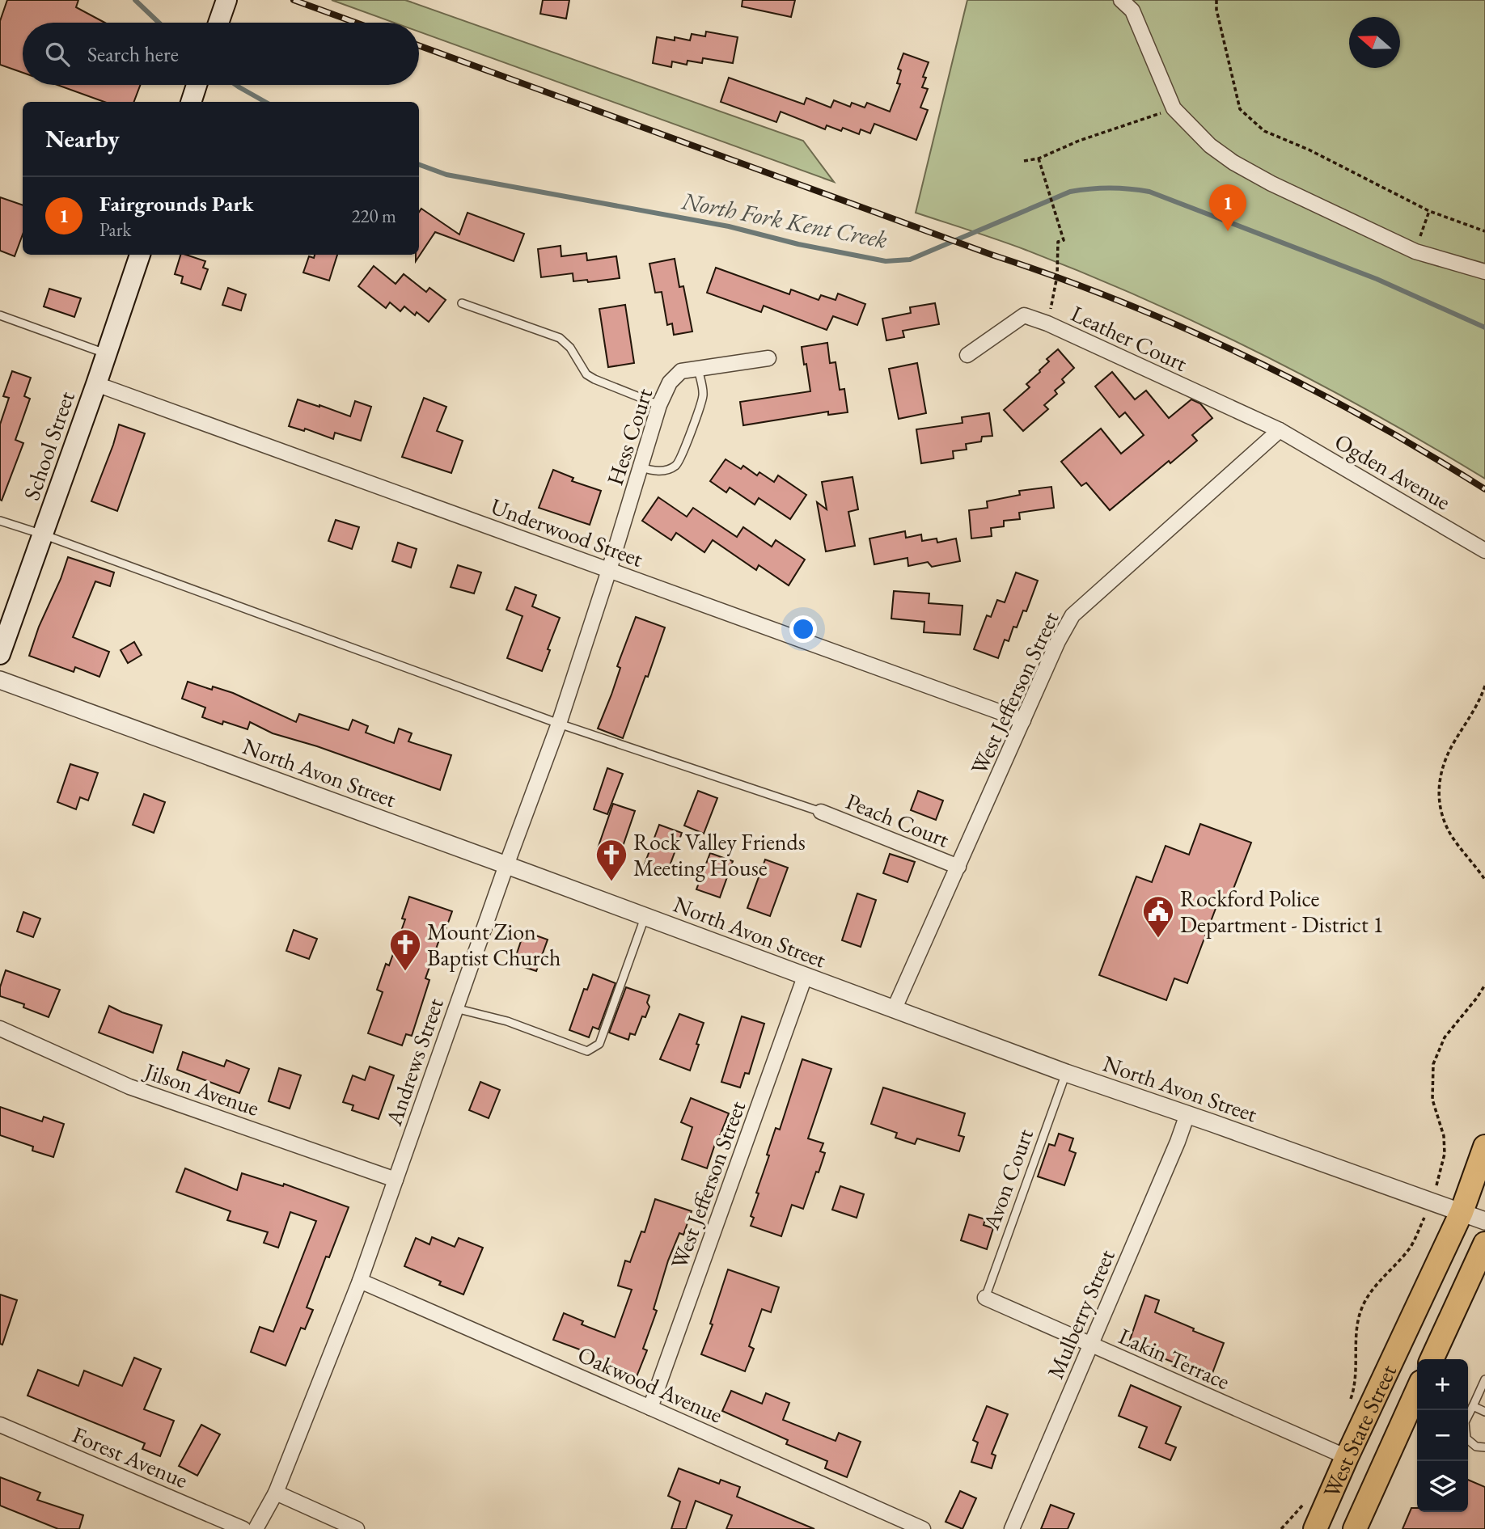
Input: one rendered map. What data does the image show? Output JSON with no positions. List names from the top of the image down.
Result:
{
  "streets": {
    "main road": ["School Street", "West State Street"],
    "street": [
      "Leather Court",
      "Hess Court",
      "Ogden Avenue",
      "Underwood Street",
      "West Jefferson Street",
      "North Avon Street",
      "Peach Court",
      "Andrews Street",
      "Jilson Avenue",
      "Mulberry Street",
      "Lakin Terrace",
      "Oakwood Avenue",
      "Forest Avenue"
    ],
    "lane": ["Avon Court"]
  },
  "crossings": [
    ["Leather Court", "Ogden Avenue"],
    ["Leather Court", "West Jefferson Street"],
    ["Hess Court", "Underwood Street"],
    ["Hess Court", "Andrews Street"],
    ["School Street", "Underwood Street"],
    ["Ogden Avenue", "West Jefferson Street"],
    ["Underwood Street", "West Jefferson Street"],
    ["Underwood Street", "Andrews Street"],
    ["West Jefferson Street", "North Avon Street"],
    ["West Jefferson Street", "Peach Court"],
    ["West Jefferson Street", "Oakwood Avenue"],
    ["North Avon Street", "Andrews Street"],
    ["North Avon Street", "Avon Court"],
    ["North Avon Street", "Mulberry Street"],
    ["North Avon Street", "West State Street"],
    ["Andrews Street", "Jilson Avenue"],
    ["Andrews Street", "Oakwood Avenue"],
    ["Avon Court", "Lakin Terrace"],
    ["Mulberry Street", "Lakin Terrace"],
    ["Lakin Terrace", "West State Street"]
  ],
  "water": ["North Fork Kent Creek"],
  "places": {
    "church": ["Rock Valley Friends Meeting House", "Mount Zion Baptist Church"],
    "public building": ["Rockford Police Department - District 1"]
  },
  "north": "left",
  "page": {
    "search": "Search here",
    "heading": "Nearby",
    "list": [
      {
        "mark": "1",
        "name": "Fairgrounds Park",
        "note": "Park",
        "value": "220 m"
      }
    ],
    "pins": "1",
    "map_buttons": ["+", "−"]
  }
}
